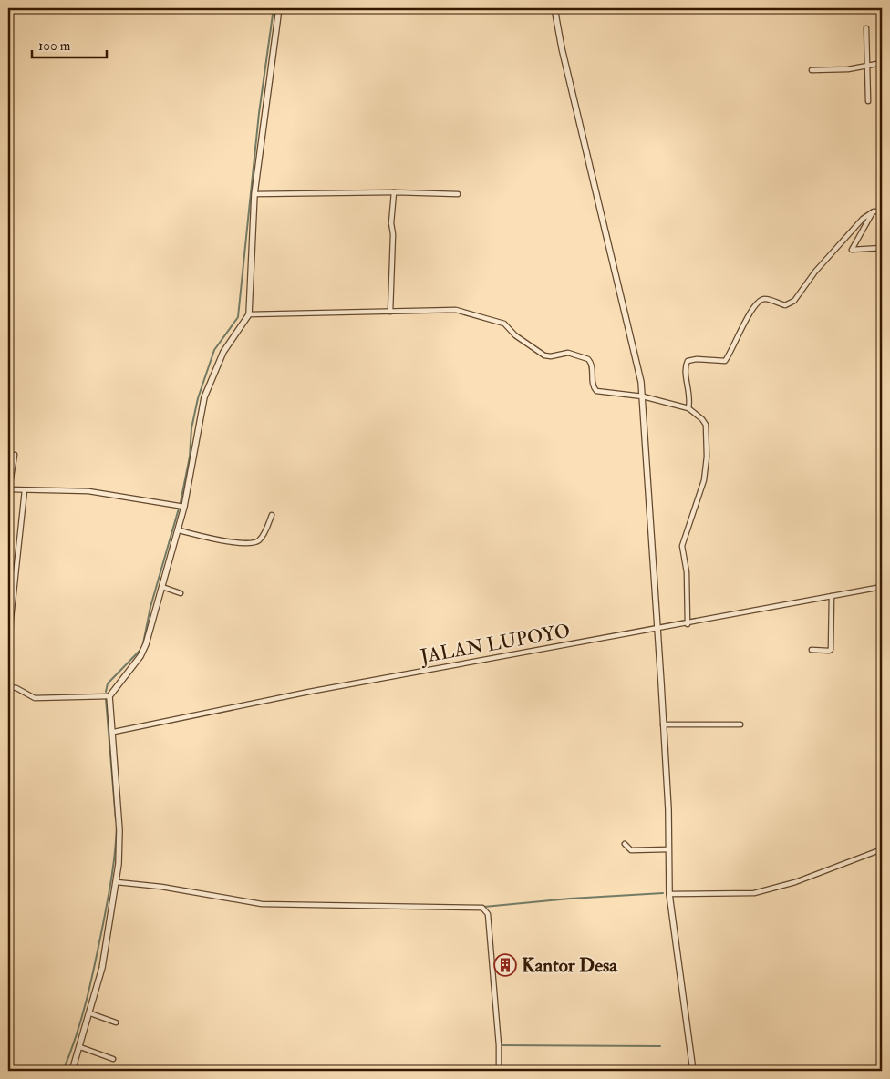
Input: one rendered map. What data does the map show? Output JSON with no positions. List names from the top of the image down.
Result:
{
  "streets": {
    "street": ["JALAN LUPOYO"]
  },
  "places": {
    "building": ["Kantor Desa"]
  },
  "scale_bar": "100 m"
}
